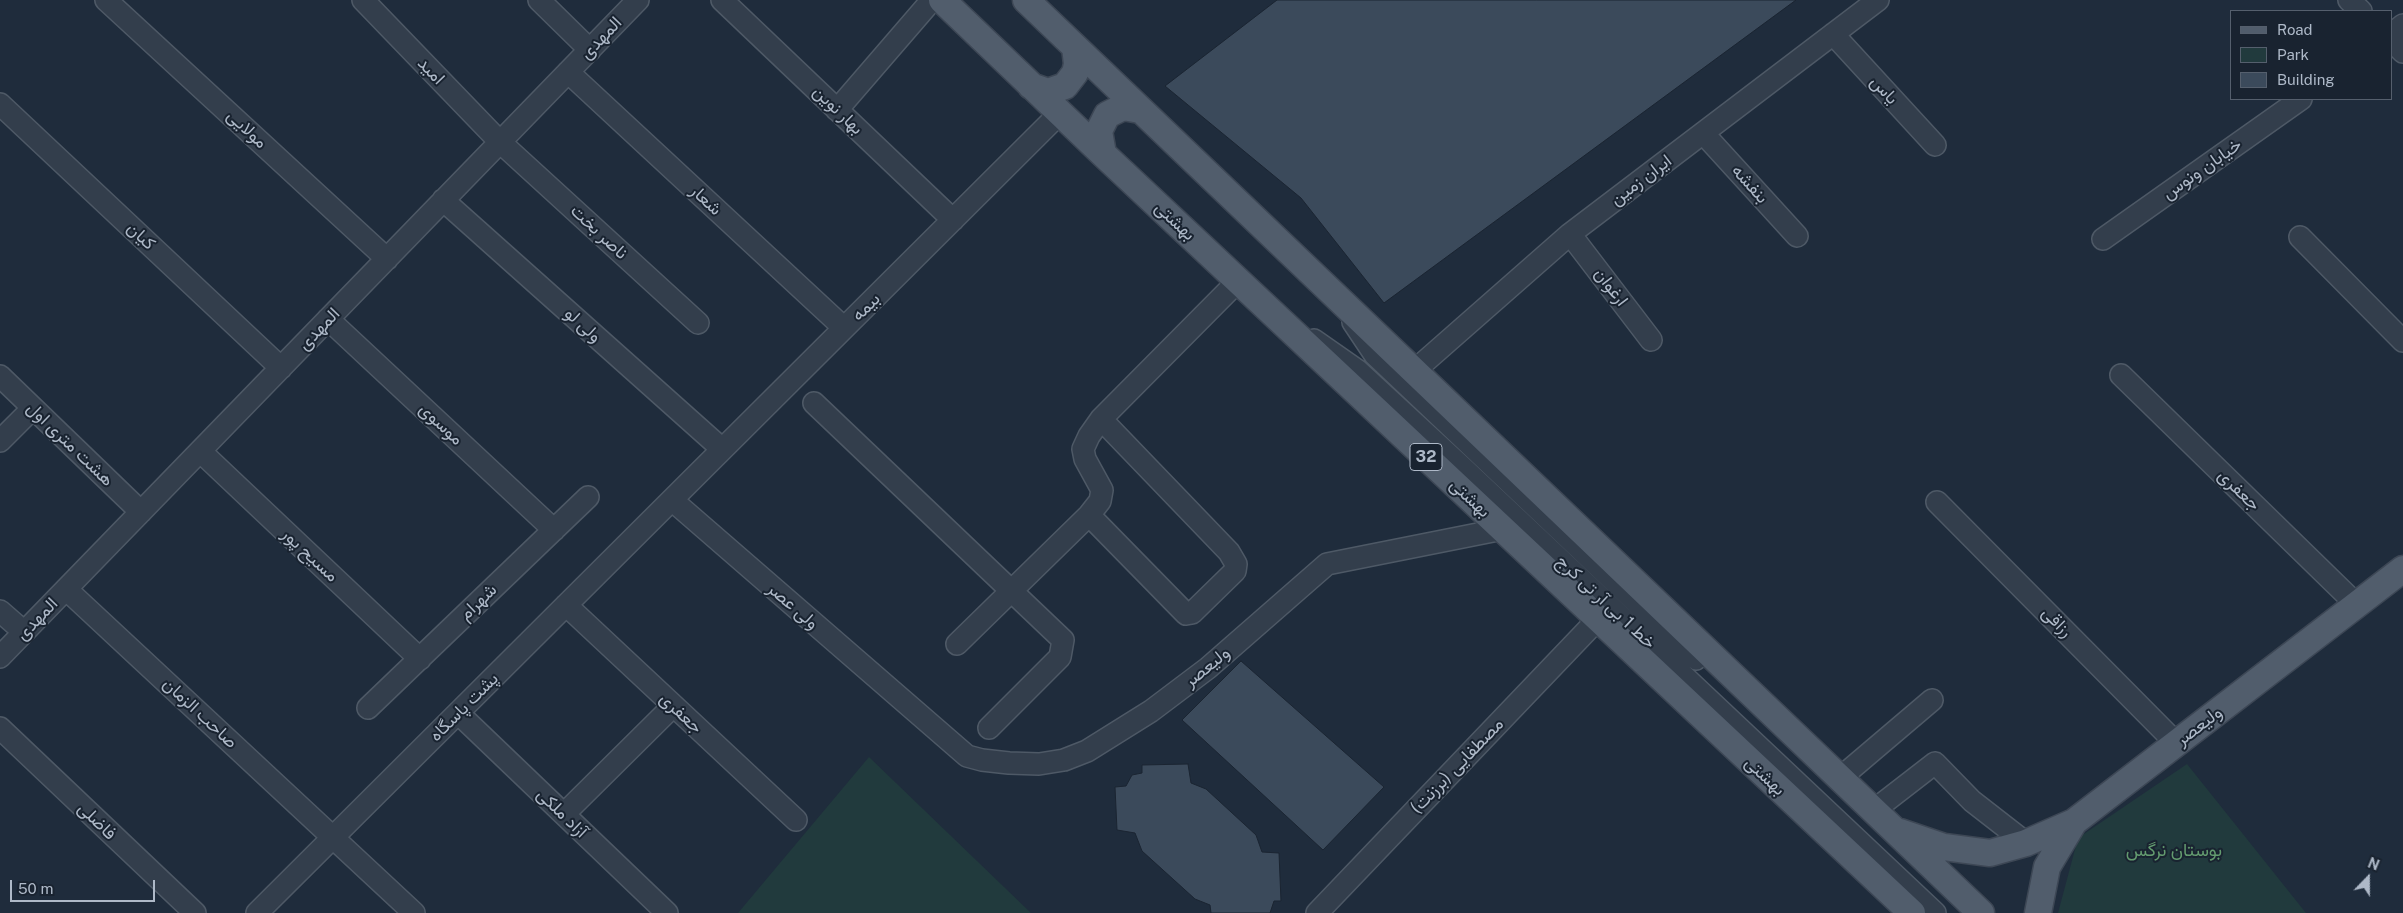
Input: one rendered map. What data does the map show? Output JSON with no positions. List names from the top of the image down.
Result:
{
  "streets": {
    "main road": ["بهشتی", "32", "ولیعصر"],
    "street": [
      "المهدی",
      "امید",
      "یاس",
      "بهار نوین",
      "مولایی",
      "خیابان ونوس",
      "ایران زمین",
      "بنفشه",
      "شعار",
      "ناصر بخت",
      "کیان",
      "ارغوان",
      "بیمه",
      "ولی لو",
      "موسوی",
      "هشت متری اول",
      "جعفری",
      "مسیح پور",
      "شهرام",
      "خط 1 بی آر تی کرج",
      "ولی عصر",
      "رزاقی",
      "پشت پاسگاه",
      "صاحب الزمان",
      "مصطفایی (برزنت)",
      "آزاد ملکی",
      "فاضلی"
    ]
  },
  "crossings": [
    ["المهدی", "امید"],
    ["المهدی", "مولایی"],
    ["المهدی", "شعار"],
    ["المهدی", "ناصر بخت"],
    ["المهدی", "کیان"],
    ["المهدی", "ولی لو"],
    ["المهدی", "موسوی"],
    ["المهدی", "هشت متری اول"],
    ["المهدی", "مسیح پور"],
    ["المهدی", "صاحب الزمان"],
    ["امید", "ناصر بخت"],
    ["یاس", "ایران زمین"],
    ["بهار نوین", "بیمه"],
    ["ایران زمین", "بنفشه"],
    ["ایران زمین", "ارغوان"],
    ["شعار", "بیمه"],
    ["بهشتی", "بیمه"],
    ["بهشتی", "خط 1 بی آر تی کرج"],
    ["بهشتی", "ولیعصر"],
    ["بهشتی", "مصطفایی (برزنت)"],
    ["بیمه", "ولی لو"],
    ["بیمه", "ولی عصر"],
    ["بیمه", "پشت پاسگاه"],
    ["موسوی", "شهرام"],
    ["جعفری", "ولیعصر"],
    ["جعفری", "پشت پاسگاه"],
    ["مسیح پور", "شهرام"],
    ["ولی عصر", "ولیعصر"],
    ["ولی عصر", "پشت پاسگاه"],
    ["رزاقی", "ولیعصر"],
    ["پشت پاسگاه", "صاحب الزمان"],
    ["پشت پاسگاه", "آزاد ملکی"]
  ],
  "parks": ["بوستان نرگس"],
  "legend": ["Road", "Park", "Building"],
  "scale_bar": "50 m",
  "north": "top"
}
